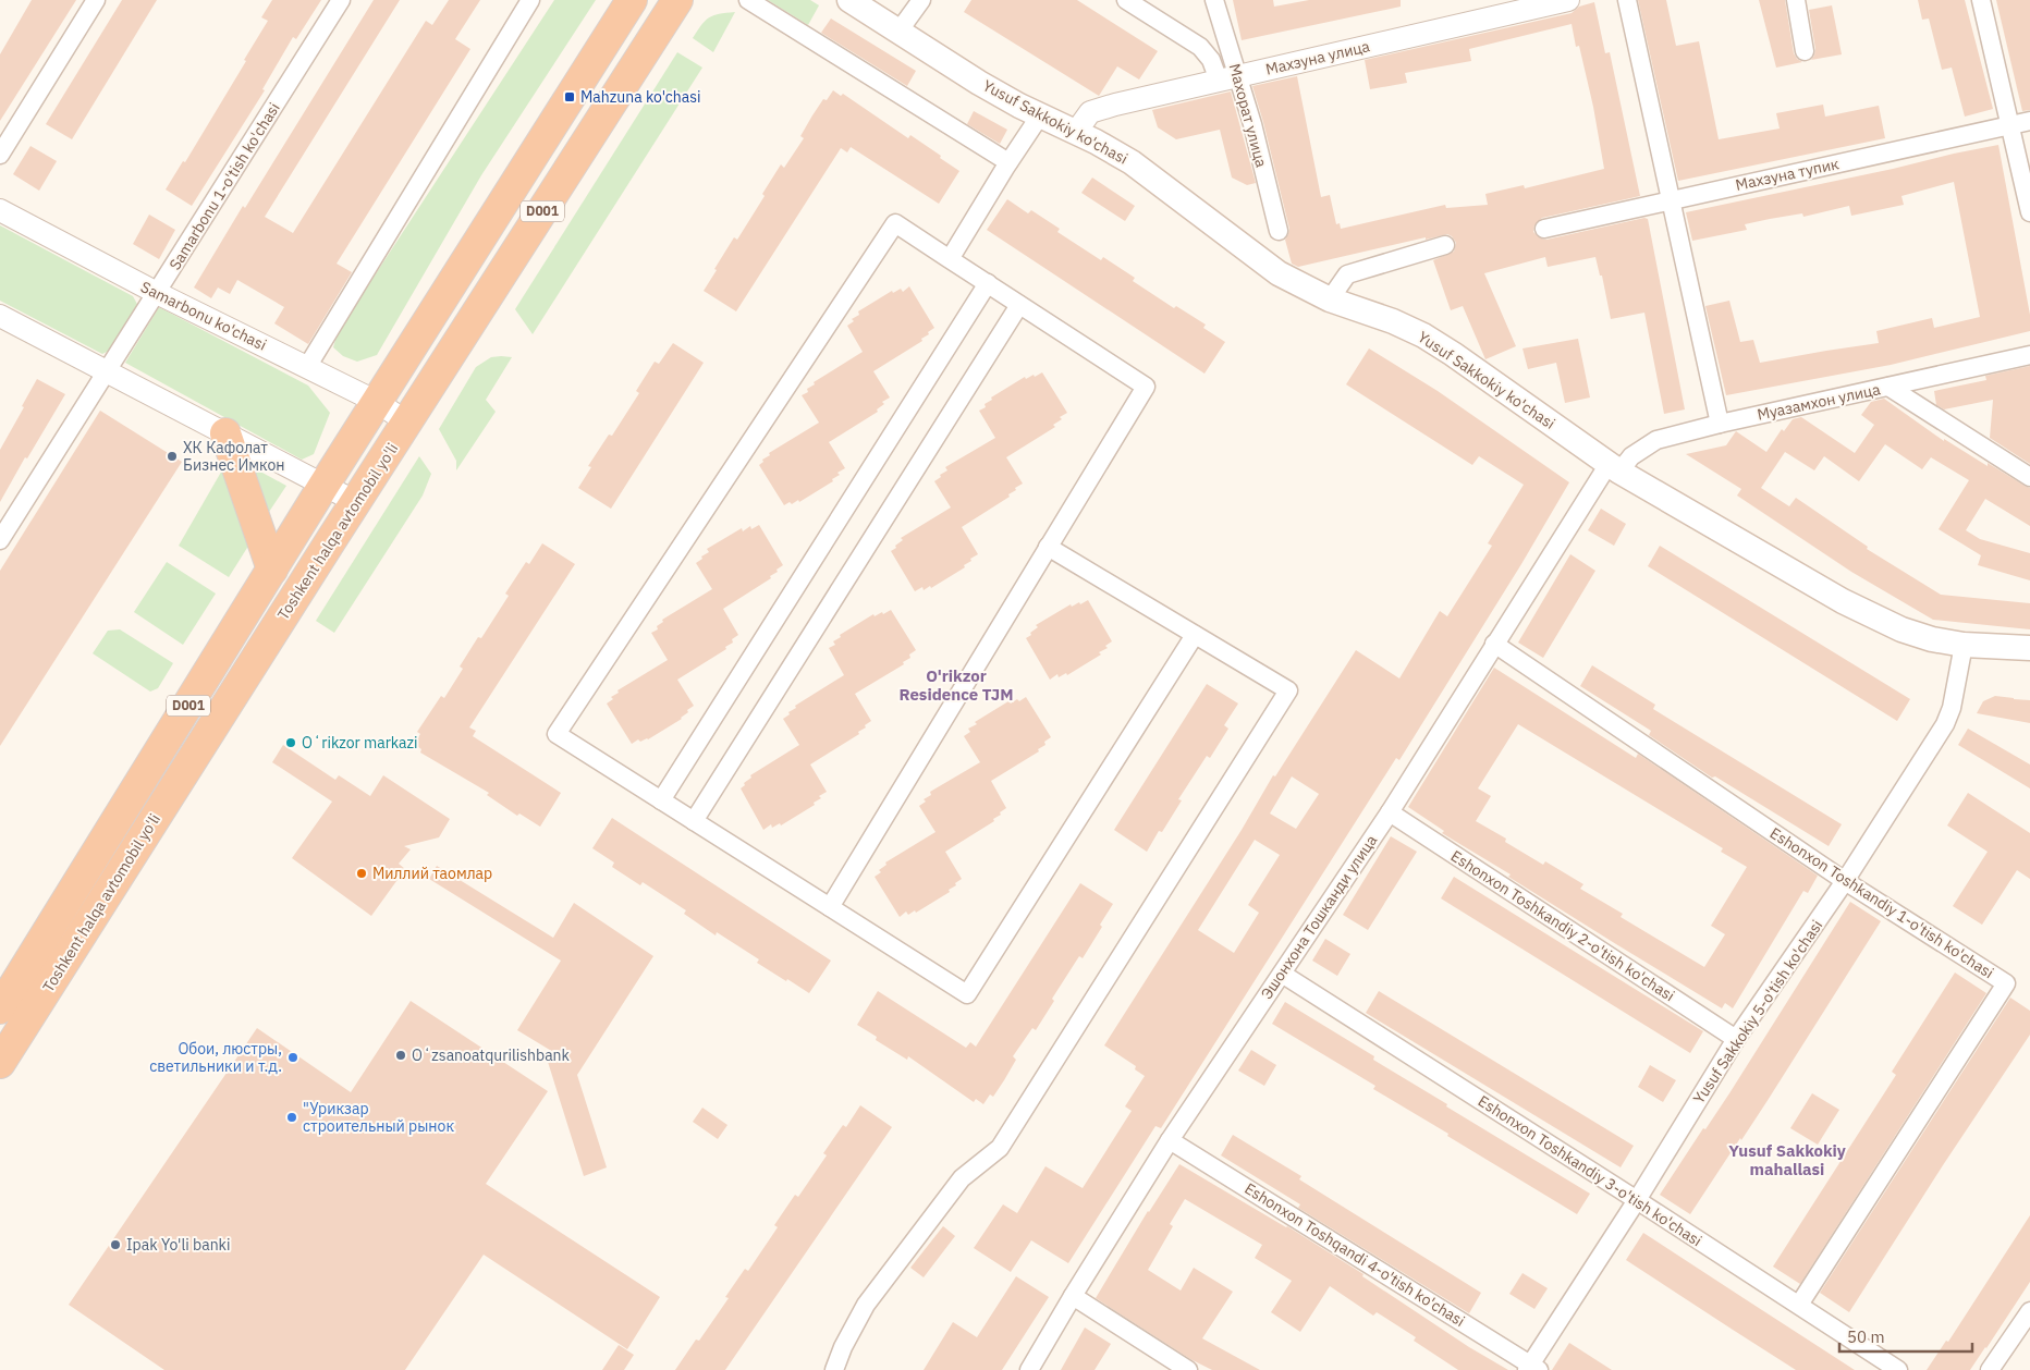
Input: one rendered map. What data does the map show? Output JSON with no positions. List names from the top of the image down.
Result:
{
  "streets": {
    "highway": ["D001", "Toshkent halqa avtomobil yo'li"],
    "main road": ["Yusuf Sakkokiy ko'chasi"],
    "street": [
      "Махзуна улица",
      "Махорат улица",
      "Махзуна тупик",
      "Samarbonu 1-o'tish ko'chasi",
      "Samarbonu ko'chasi",
      "Муазамхон улица",
      "Eshonxon Toshkandiy 1-o'tish ko'chasi",
      "Эшонхона Тошканди улица",
      "Eshonxon Toshkandiy 2-o'tish ko'chasi",
      "Yusuf Sakkokiy 5-o'tish ko'chasi",
      "Eshonxon Toshkandiy 3-o'tish ko'chasi",
      "Eshonxon Toshqandi 4-o'tish ko'chasi"
    ]
  },
  "crossings": [
    ["Махзуна улица", "Махорат улица"],
    ["Махзуна улица", "Yusuf Sakkokiy ko'chasi"],
    ["Yusuf Sakkokiy ko'chasi", "Муазамхон улица"],
    ["Yusuf Sakkokiy ko'chasi", "Эшонхона Тошканди улица"],
    ["Yusuf Sakkokiy ko'chasi", "Yusuf Sakkokiy 5-o'tish ko'chasi"],
    ["Samarbonu 1-o'tish ko'chasi", "Samarbonu ko'chasi"],
    ["Samarbonu ko'chasi", "Toshkent halqa avtomobil yo'li"],
    ["Муазамхон улица", "Эшонхона Тошканди улица"],
    ["Eshonxon Toshkandiy 1-o'tish ko'chasi", "Эшонхона Тошканди улица"],
    ["Eshonxon Toshkandiy 1-o'tish ko'chasi", "Yusuf Sakkokiy 5-o'tish ko'chasi"],
    ["Eshonxon Toshkandiy 1-o'tish ko'chasi", "Eshonxon Toshkandiy 3-o'tish ko'chasi"],
    ["Эшонхона Тошканди улица", "Eshonxon Toshkandiy 2-o'tish ko'chasi"],
    ["Эшонхона Тошканди улица", "Eshonxon Toshkandiy 3-o'tish ko'chasi"],
    ["Эшонхона Тошканди улица", "Eshonxon Toshqandi 4-o'tish ko'chasi"],
    ["Eshonxon Toshkandiy 2-o'tish ko'chasi", "Yusuf Sakkokiy 5-o'tish ko'chasi"],
    ["Yusuf Sakkokiy 5-o'tish ko'chasi", "Eshonxon Toshkandiy 3-o'tish ko'chasi"],
    ["Yusuf Sakkokiy 5-o'tish ko'chasi", "Eshonxon Toshqandi 4-o'tish ko'chasi"]
  ],
  "districts": ["O'rikzor Residence TJM", "Yusuf Sakkokiy mahallasi"],
  "places": {
    "transit": ["Mahzuna ko'chasi"],
    "other": [
      "ХК Кафолат Бизнес Имкон",
      "Oʻrikzor markazi",
      "Миллий таомлар",
      "Oʻzsanoatqurilishbank",
      "Обои, люстры, светильники и т.д.",
      "\"Урикзар строительный рынок",
      "Ipak Yo'li banki"
    ]
  },
  "scale_bar": "50 m"
}
